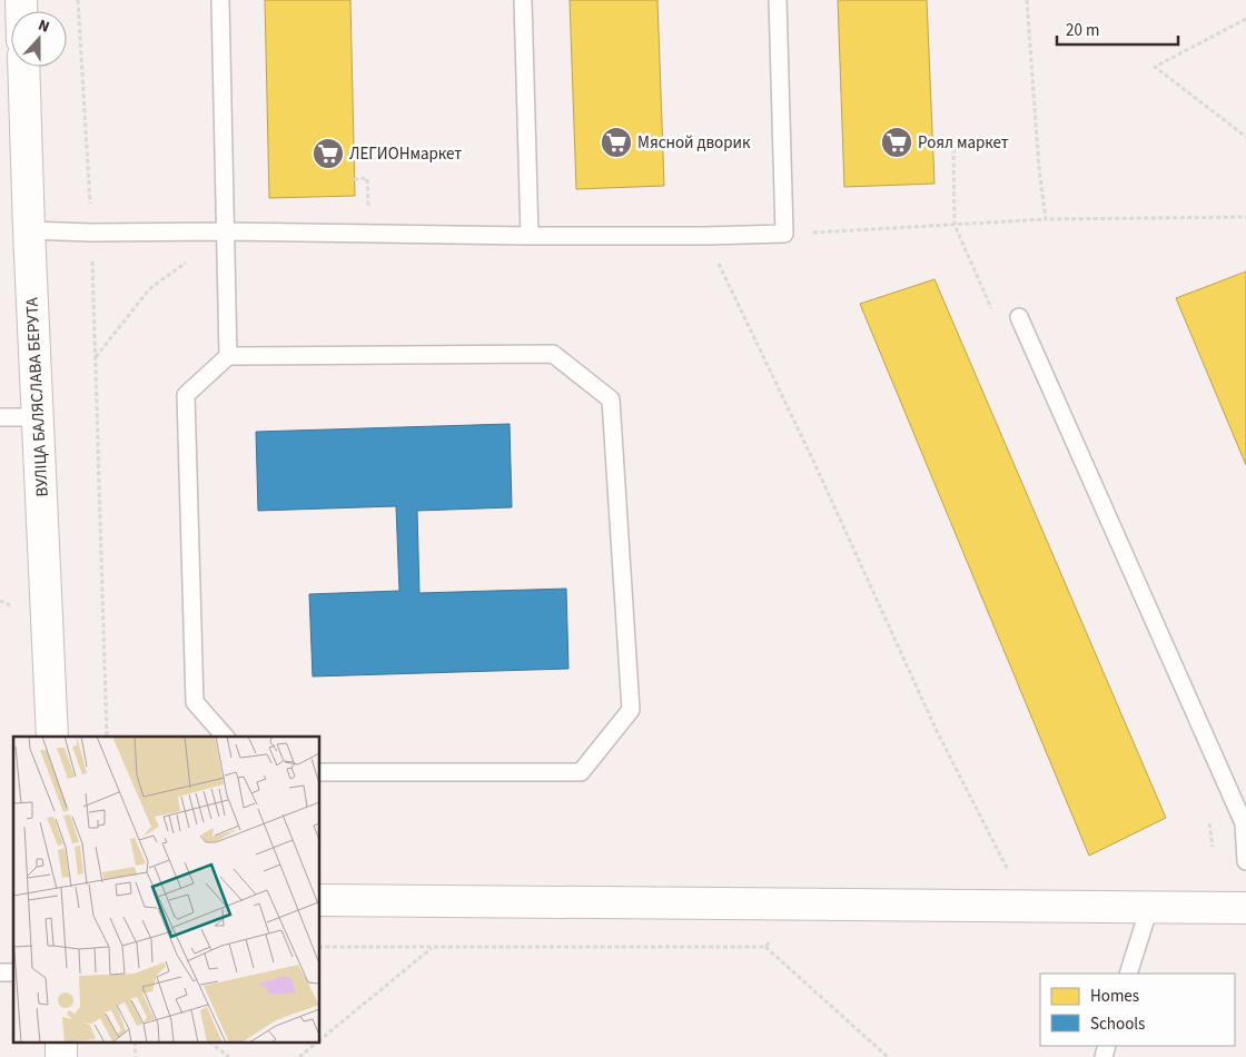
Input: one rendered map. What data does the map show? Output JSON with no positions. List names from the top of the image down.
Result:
{
  "streets": {
    "street": ["ВУЛІЦА БАЛЯСЛАВА БЕРУТА"]
  },
  "places": {
    "supermarket": ["Мясной дворик", "Роял маркет", "ЛЕГИОНмаркет"]
  },
  "legend": ["Homes", "Schools"],
  "scale_bar": "20 m",
  "north": "top"
}
